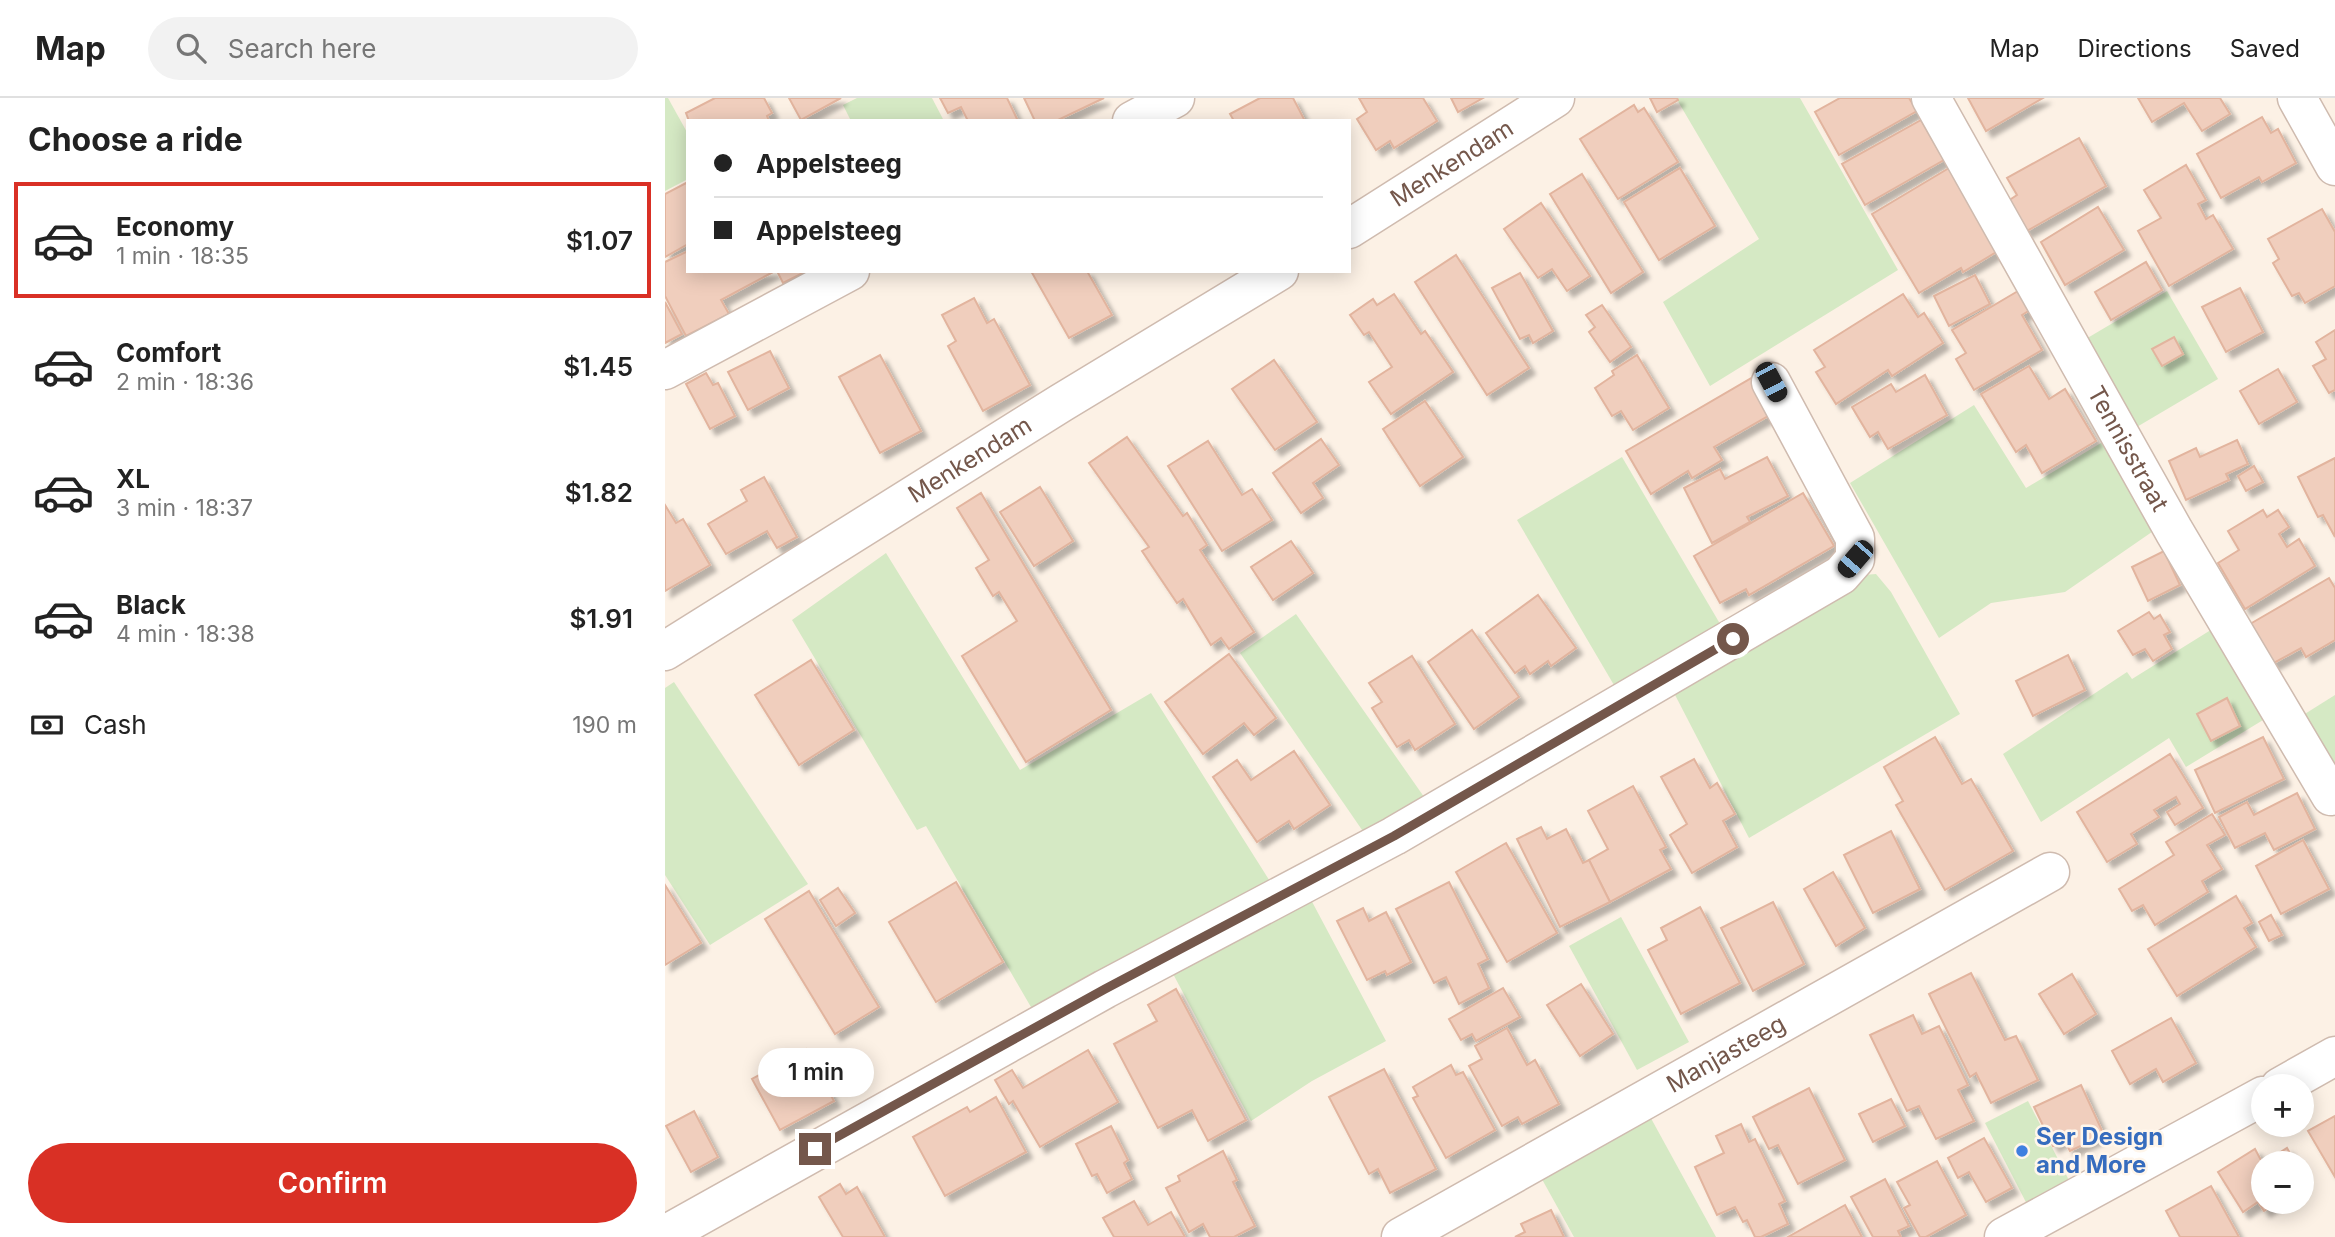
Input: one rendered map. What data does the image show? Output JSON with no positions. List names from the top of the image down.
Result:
{
  "streets": {
    "street": ["Menkendam", "Tennisstraat", "Manjasteeg"]
  },
  "places": ["Ser Design and More"],
  "page": {
    "header": "Map",
    "search": "Search here",
    "nav": ["Map", "Directions", "Saved"],
    "heading": "Choose a ride",
    "banner": ["Appelsteeg", "Appelsteeg"],
    "list": [
      {
        "name": "Economy",
        "note": "1 min · 18:35",
        "value": "$1.07"
      },
      {
        "name": "Comfort",
        "note": "2 min · 18:36",
        "value": "$1.45"
      },
      {
        "name": "XL",
        "note": "3 min · 18:37",
        "value": "$1.82"
      },
      {
        "name": "Black",
        "note": "4 min · 18:38",
        "value": "$1.91"
      }
    ],
    "pay": ["Cash", "190 m"],
    "bubble": "1 min",
    "map_buttons": ["+", "−"],
    "buttons": "Confirm"
  }
}
